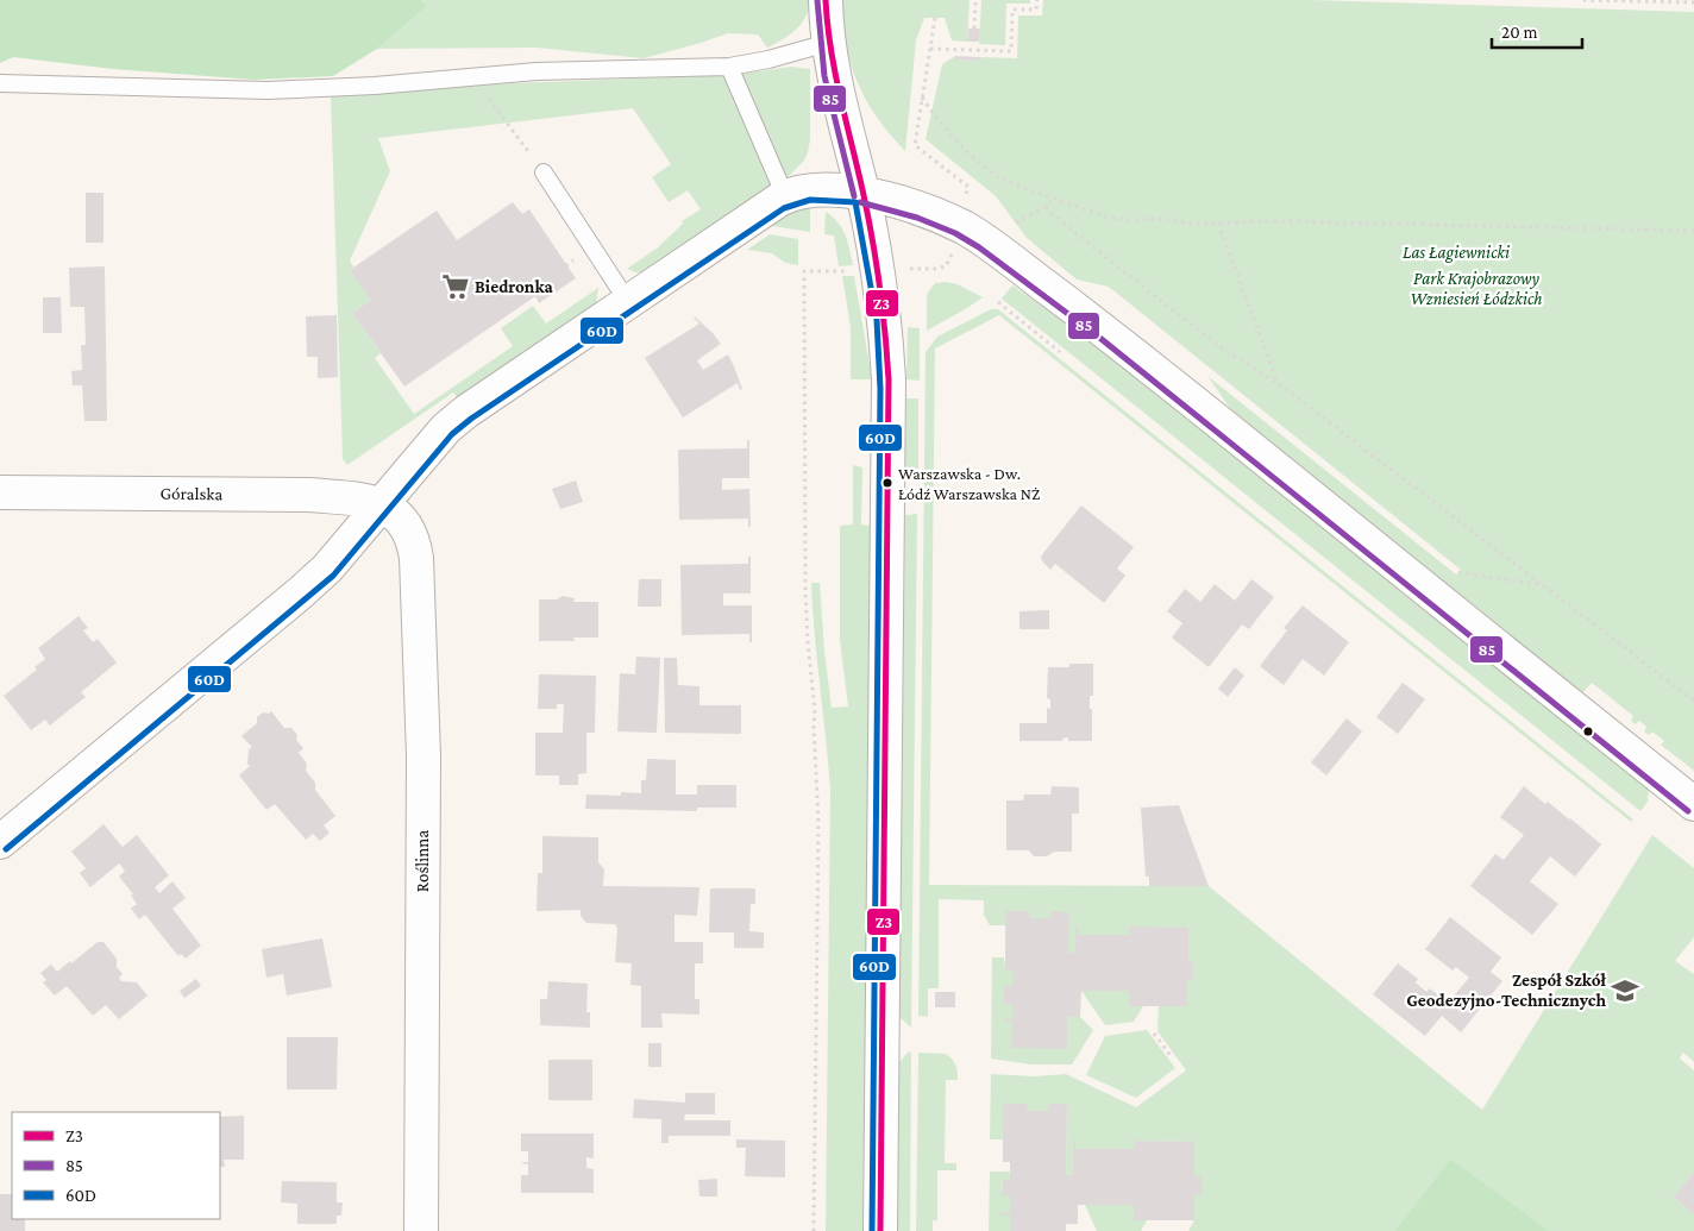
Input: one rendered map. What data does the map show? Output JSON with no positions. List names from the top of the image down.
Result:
{
  "streets": {
    "street": ["Góralska", "Roślinna"]
  },
  "crossings": [
    ["Góralska", "Roślinna"]
  ],
  "parks": ["Las Łagiewnicki", "Park Krajobrazowy Wzniesień Łódzkich"],
  "places": {
    "supermarket": ["Biedronka"],
    "other": ["Warszawska - Dw. Łódź Warszawska NŻ"],
    "school or university": ["Zespół Szkół Geodezyjno-Technicznych"]
  },
  "lines": ["transit line Z3", "transit line 85", "transit line 60D"],
  "legend": ["Z3", "85", "60D"],
  "scale_bar": "20 m"
}
